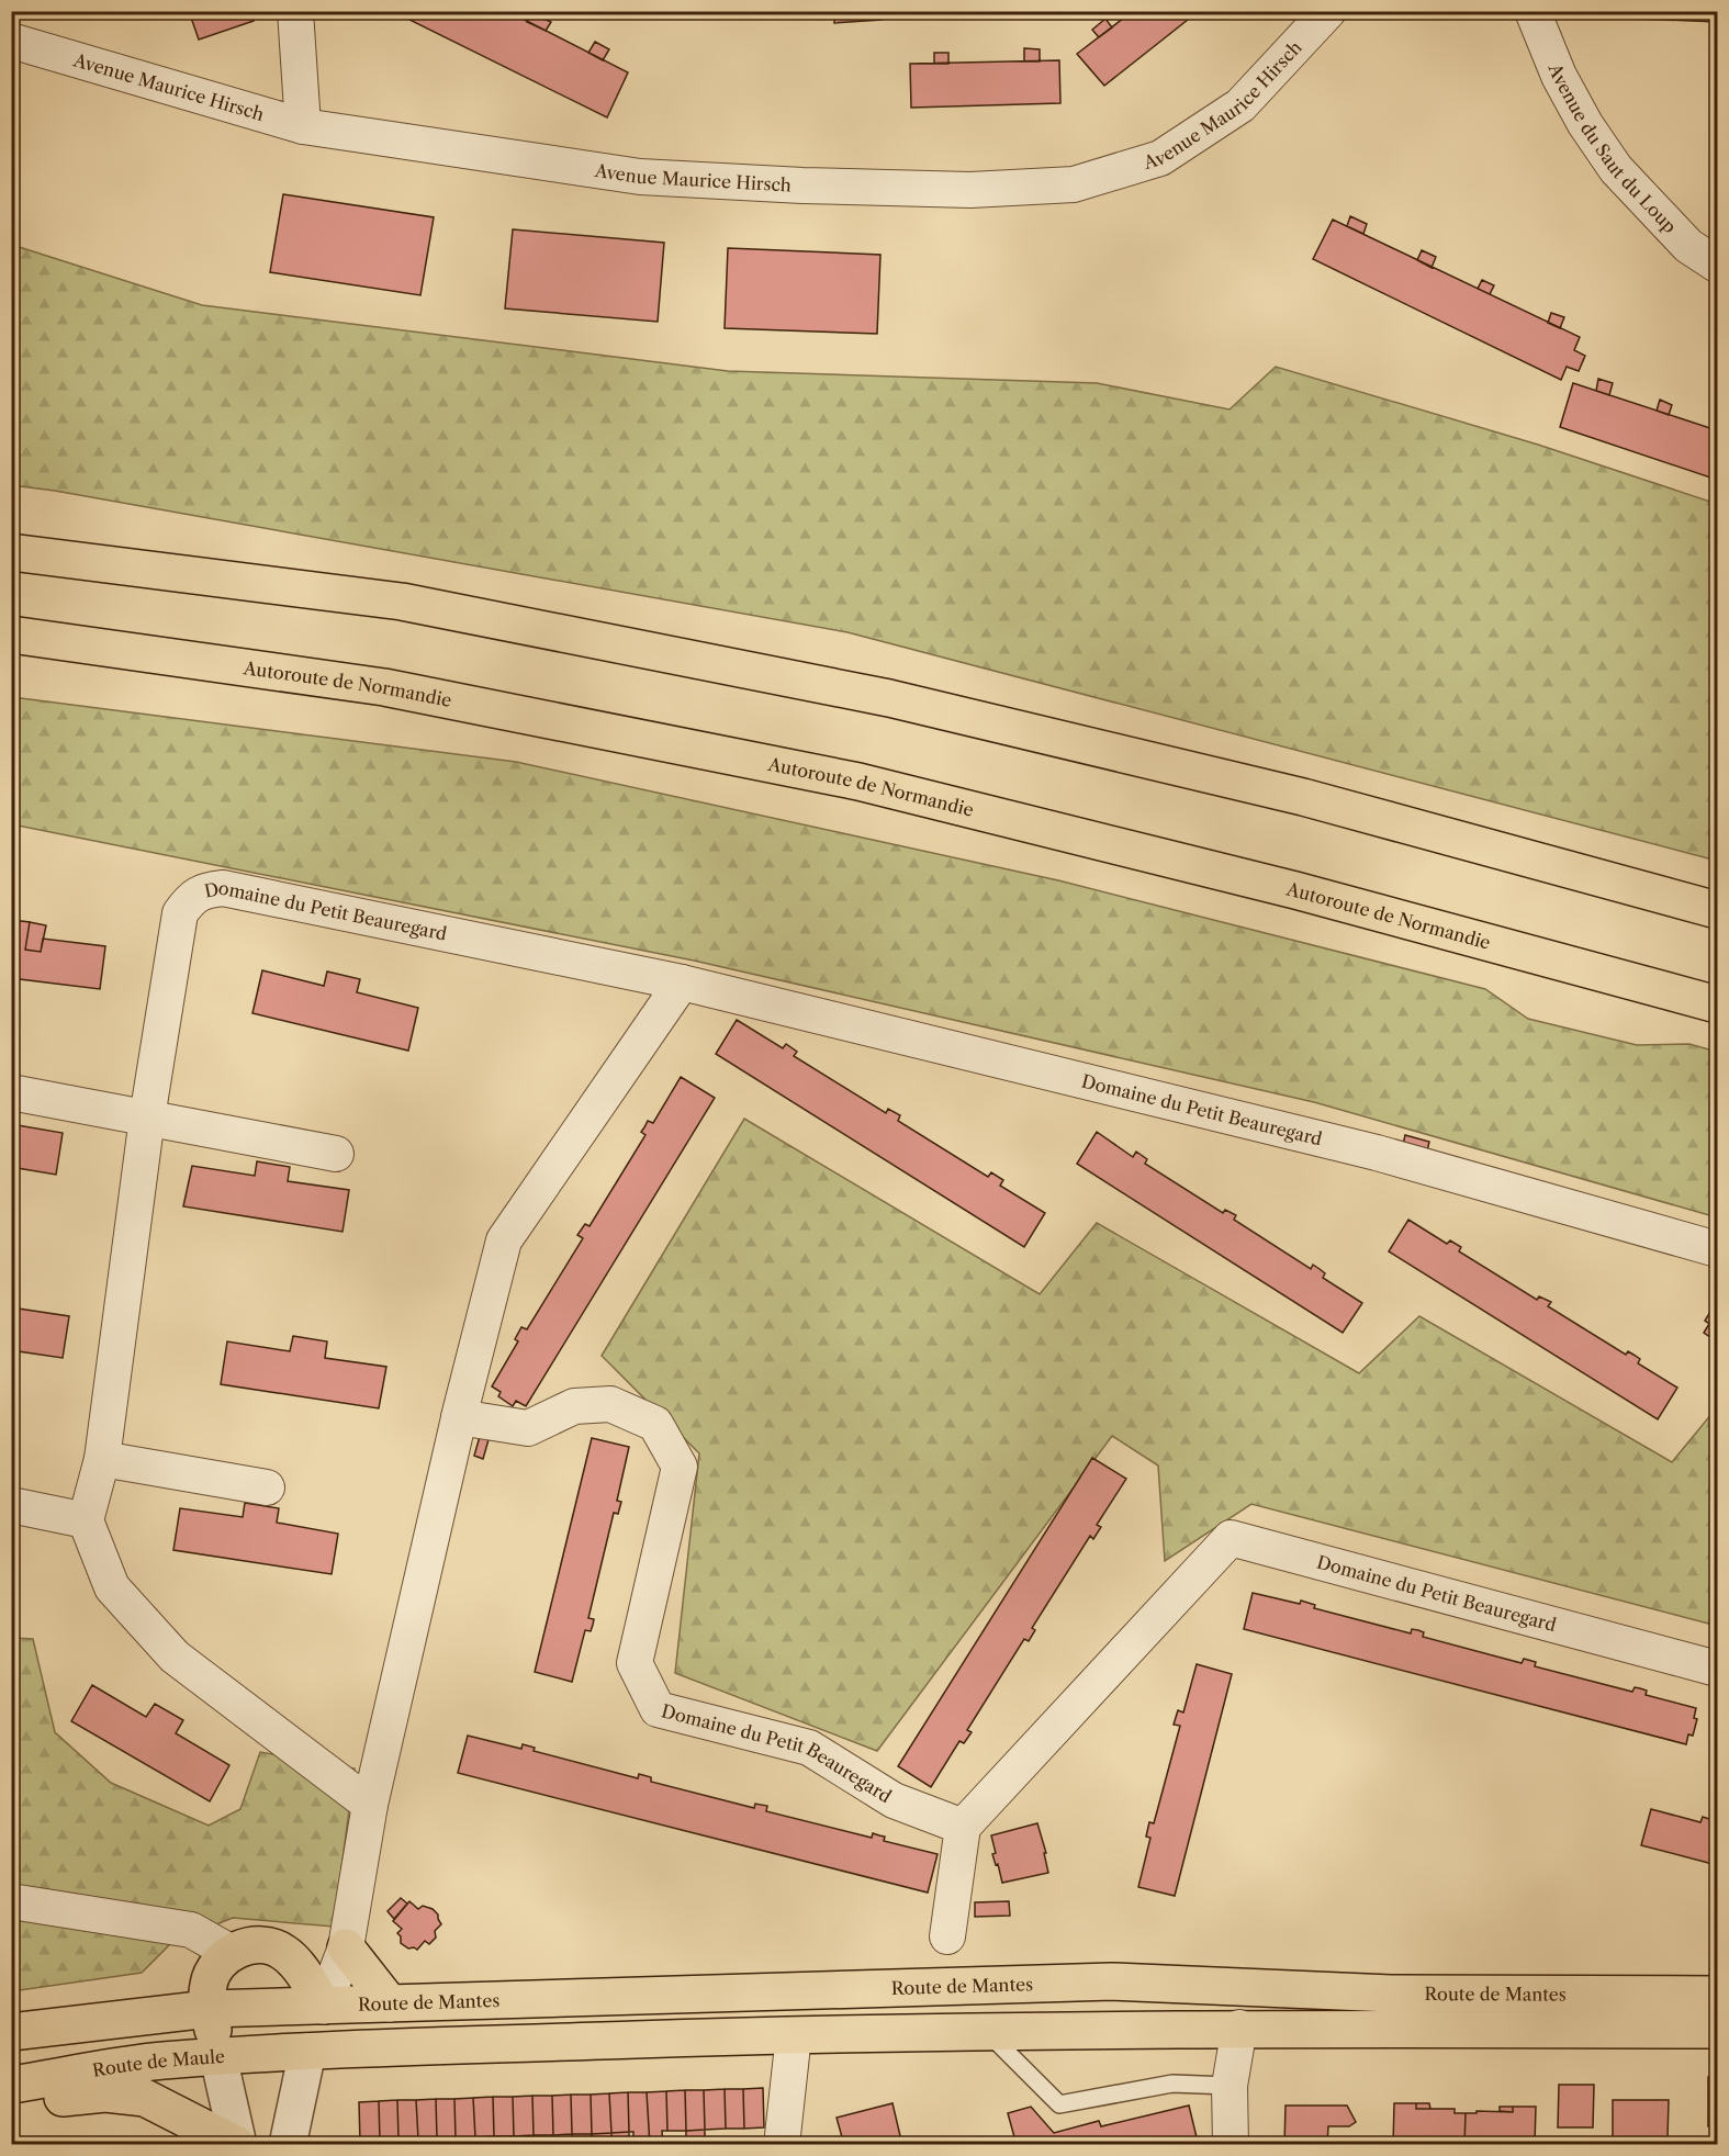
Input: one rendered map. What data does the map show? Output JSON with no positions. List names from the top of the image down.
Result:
{
  "streets": {
    "main road": ["Autoroute de Normandie", "Route de Mantes", "Route de Maule"],
    "street": ["Avenue Maurice Hirsch", "Avenue du Saut du Loup", "Domaine du Petit Beauregard"]
  },
  "crossings": [
    ["Route de Mantes", "Route de Maule"]
  ]
}
